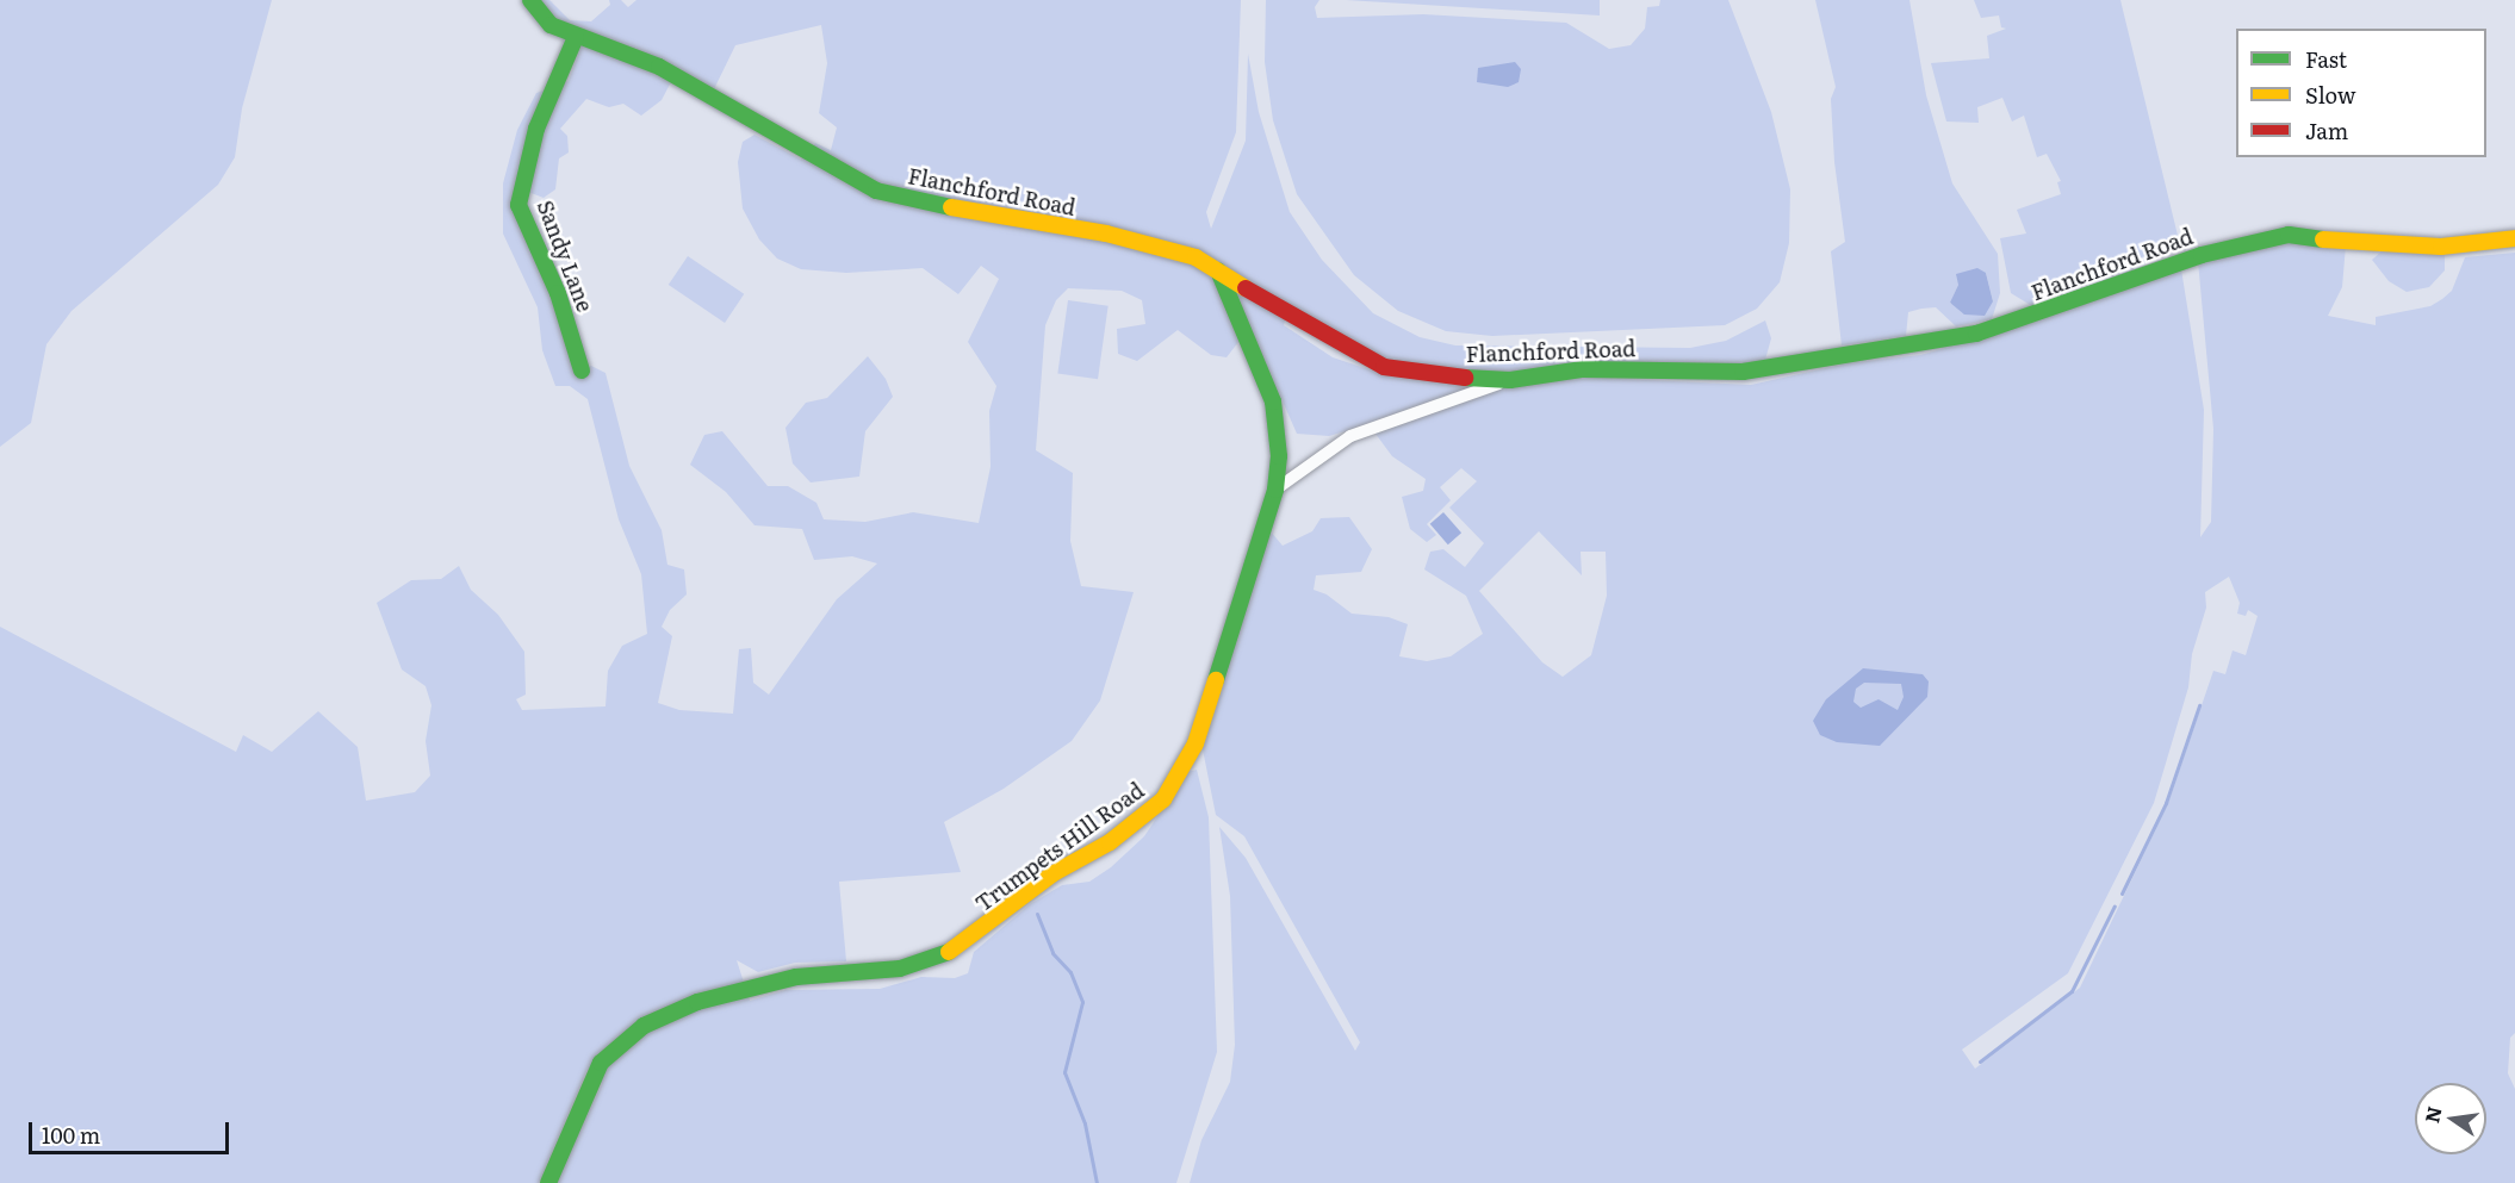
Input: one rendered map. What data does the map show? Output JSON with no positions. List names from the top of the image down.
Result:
{
  "streets": {
    "street": ["Flanchford Road", "Sandy Lane", "Trumpets Hill Road"]
  },
  "crossings": [
    ["Flanchford Road", "Sandy Lane"],
    ["Flanchford Road", "Trumpets Hill Road"]
  ],
  "legend": ["Fast", "Slow", "Jam"],
  "scale_bar": "100 m",
  "north": "left"
}
